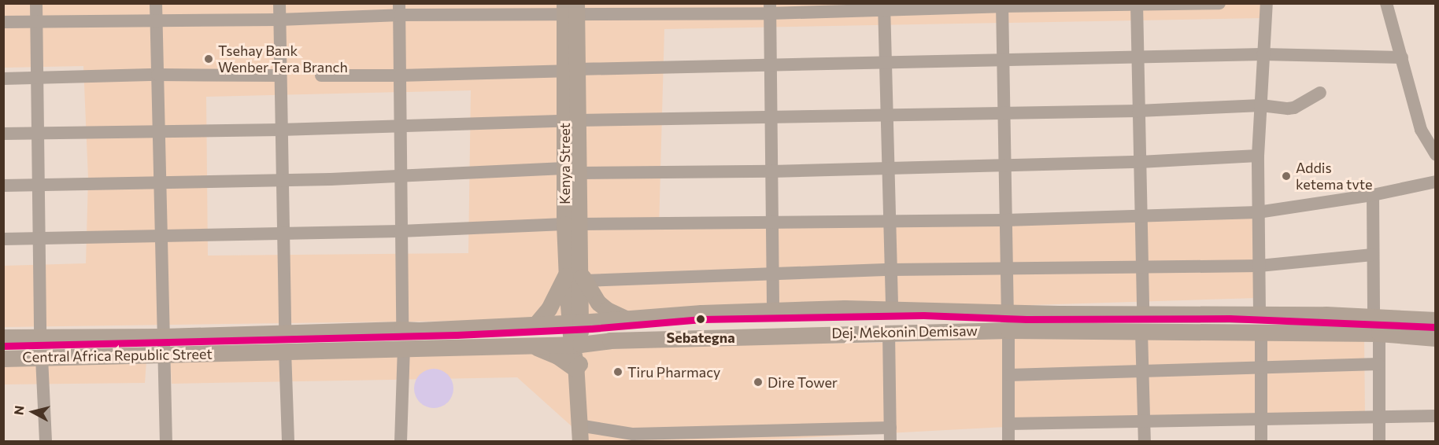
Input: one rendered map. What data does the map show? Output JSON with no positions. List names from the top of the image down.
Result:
{
  "streets": {
    "main road": ["Kenya Street", "Dej. Mekonin Demisaw", "Central Africa Republic Street"]
  },
  "crossings": [
    ["Kenya Street", "Dej. Mekonin Demisaw"],
    ["Kenya Street", "Central Africa Republic Street"],
    ["Dej. Mekonin Demisaw", "Central Africa Republic Street"]
  ],
  "places": [
    "Tsehay Bank Wenber Tera Branch",
    "Addis ketema tvte",
    "Sebategna",
    "Tiru Pharmacy",
    "Dire Tower"
  ],
  "north": "left"
}
